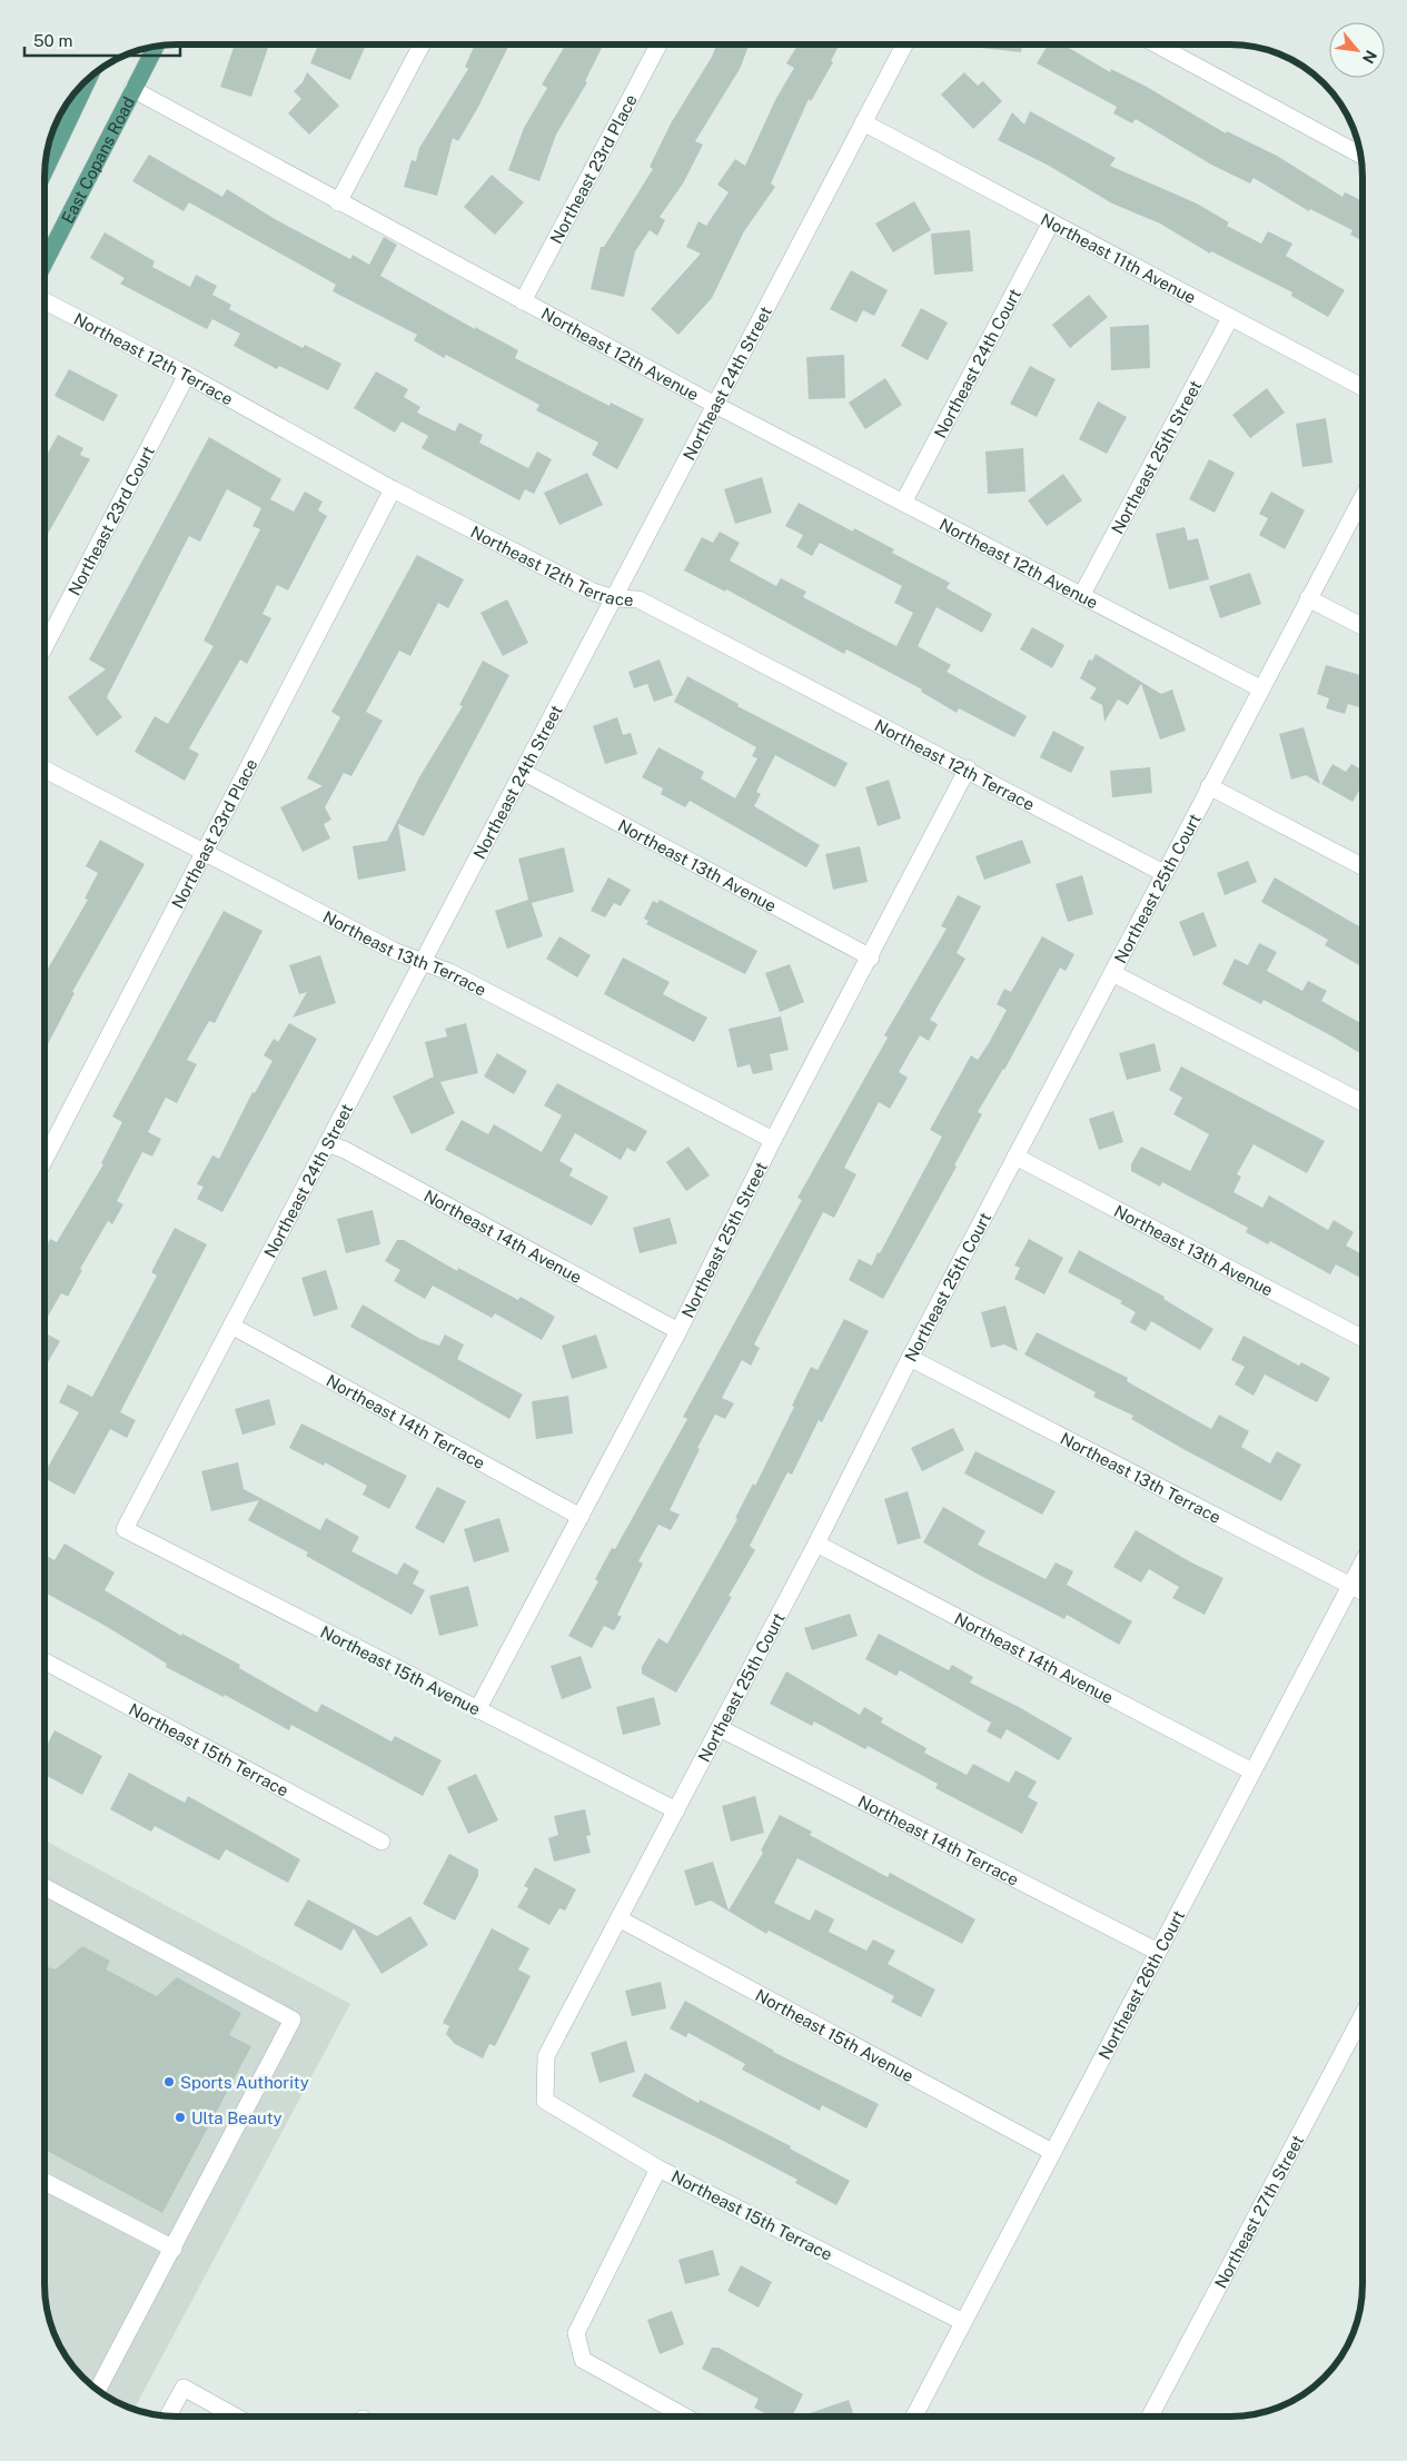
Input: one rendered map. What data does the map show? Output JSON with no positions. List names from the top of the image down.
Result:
{
  "streets": {
    "main road": ["East Copans Road"],
    "street": [
      "Northeast 23rd Place",
      "Northeast 11th Avenue",
      "Northeast 12th Avenue",
      "Northeast 12th Terrace",
      "Northeast 24th Court",
      "Northeast 24th Street",
      "Northeast 25th Street",
      "Northeast 23rd Court",
      "Northeast 13th Avenue",
      "Northeast 25th Court",
      "Northeast 13th Terrace",
      "Northeast 14th Avenue",
      "Northeast 14th Terrace",
      "Northeast 15th Avenue",
      "Northeast 15th Terrace",
      "Northeast 26th Court",
      "Northeast 27th Street"
    ]
  },
  "crossings": [
    ["East Copans Road", "Northeast 12th Avenue"],
    ["Northeast 23rd Place", "Northeast 12th Avenue"],
    ["Northeast 23rd Place", "Northeast 12th Terrace"],
    ["Northeast 23rd Place", "Northeast 13th Terrace"],
    ["Northeast 11th Avenue", "Northeast 24th Court"],
    ["Northeast 11th Avenue", "Northeast 24th Street"],
    ["Northeast 11th Avenue", "Northeast 25th Street"],
    ["Northeast 12th Avenue", "Northeast 24th Court"],
    ["Northeast 12th Avenue", "Northeast 24th Street"],
    ["Northeast 12th Avenue", "Northeast 25th Street"],
    ["Northeast 12th Avenue", "Northeast 25th Court"],
    ["Northeast 12th Terrace", "Northeast 24th Street"],
    ["Northeast 12th Terrace", "Northeast 25th Street"],
    ["Northeast 12th Terrace", "Northeast 23rd Court"],
    ["Northeast 12th Terrace", "Northeast 25th Court"],
    ["Northeast 24th Street", "Northeast 13th Avenue"],
    ["Northeast 24th Street", "Northeast 13th Terrace"],
    ["Northeast 24th Street", "Northeast 14th Avenue"],
    ["Northeast 24th Street", "Northeast 14th Terrace"],
    ["Northeast 24th Street", "Northeast 15th Avenue"],
    ["Northeast 25th Street", "Northeast 13th Avenue"],
    ["Northeast 25th Street", "Northeast 13th Terrace"],
    ["Northeast 25th Street", "Northeast 14th Avenue"],
    ["Northeast 25th Street", "Northeast 14th Terrace"],
    ["Northeast 25th Street", "Northeast 15th Avenue"],
    ["Northeast 13th Avenue", "Northeast 25th Court"],
    ["Northeast 25th Court", "Northeast 13th Terrace"],
    ["Northeast 25th Court", "Northeast 14th Avenue"],
    ["Northeast 25th Court", "Northeast 14th Terrace"],
    ["Northeast 25th Court", "Northeast 15th Avenue"],
    ["Northeast 25th Court", "Northeast 15th Terrace"],
    ["Northeast 13th Terrace", "Northeast 26th Court"],
    ["Northeast 14th Avenue", "Northeast 26th Court"],
    ["Northeast 14th Terrace", "Northeast 26th Court"],
    ["Northeast 15th Avenue", "Northeast 26th Court"],
    ["Northeast 15th Terrace", "Northeast 26th Court"]
  ],
  "places": ["Sports Authority", "Ulta Beauty"],
  "scale_bar": "50 m",
  "north": "bottom right"
}
